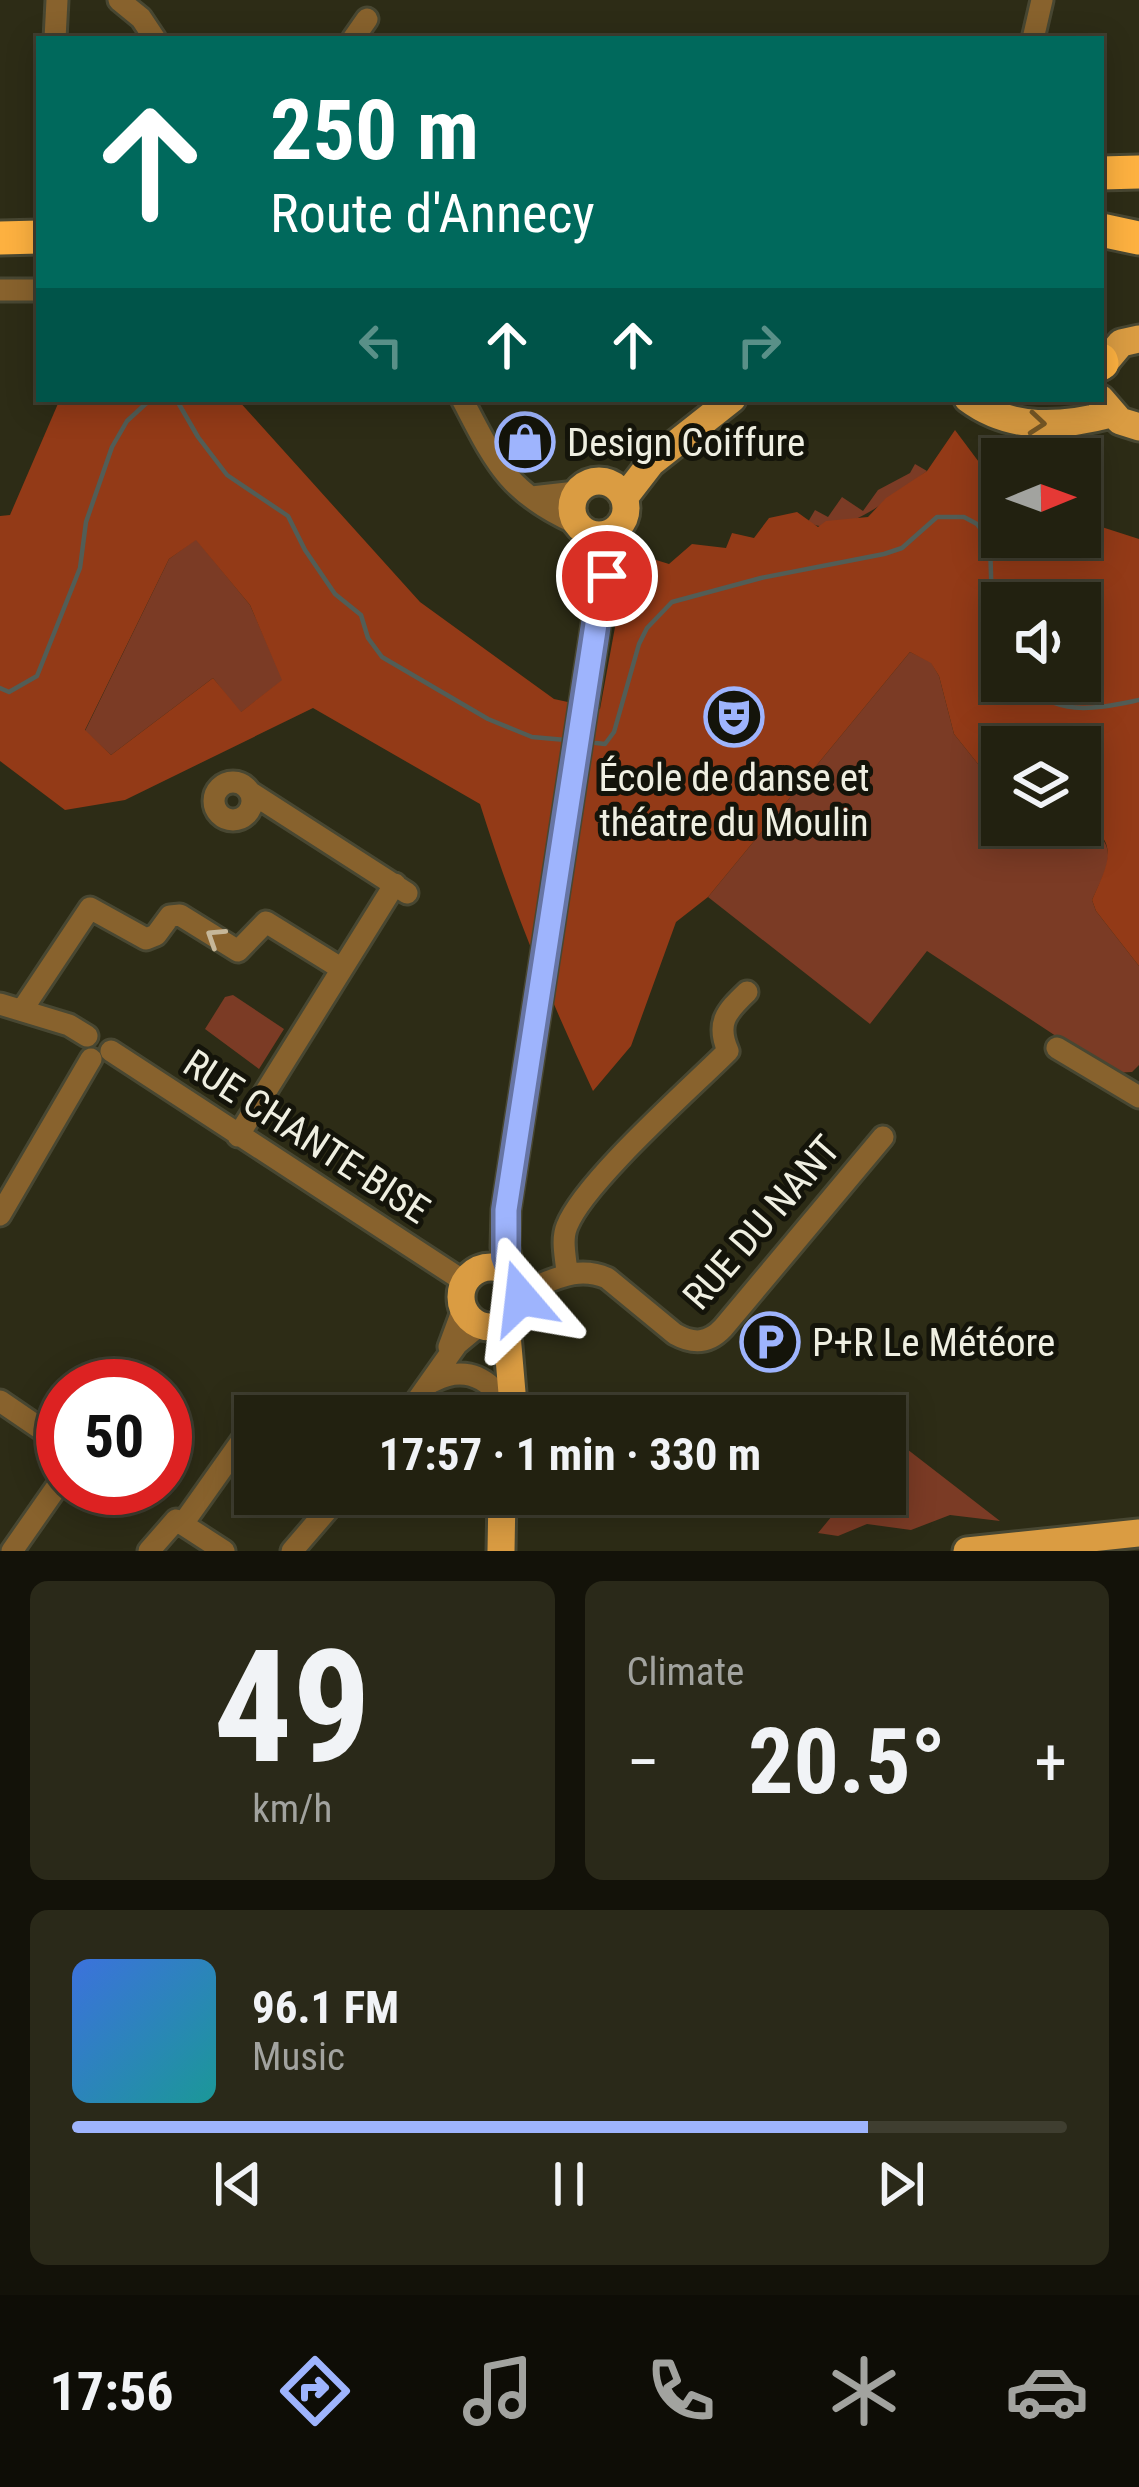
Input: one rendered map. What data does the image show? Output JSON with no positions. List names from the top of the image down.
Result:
{
  "streets": {
    "street": ["RUE CHANTE-BISE", "RUE DU NANT"]
  },
  "places": {
    "shop": ["Design Coiffure"],
    "theatre": ["École de danse et théatre du Moulin"],
    "parking": ["P+R Le Météore"]
  },
  "north": "right",
  "page": {
    "turn": ["250 m", "Route d'Annecy"],
    "limit": "50",
    "trip": "17:57 · 1 min · 330 m",
    "tile": [
      ["49", "km/h"],
      "Climate"
    ],
    "heat": ["−", "20.5°", "+"],
    "song": ["96.1 FM", "Music"],
    "tabs": "17:56"
  }
}
